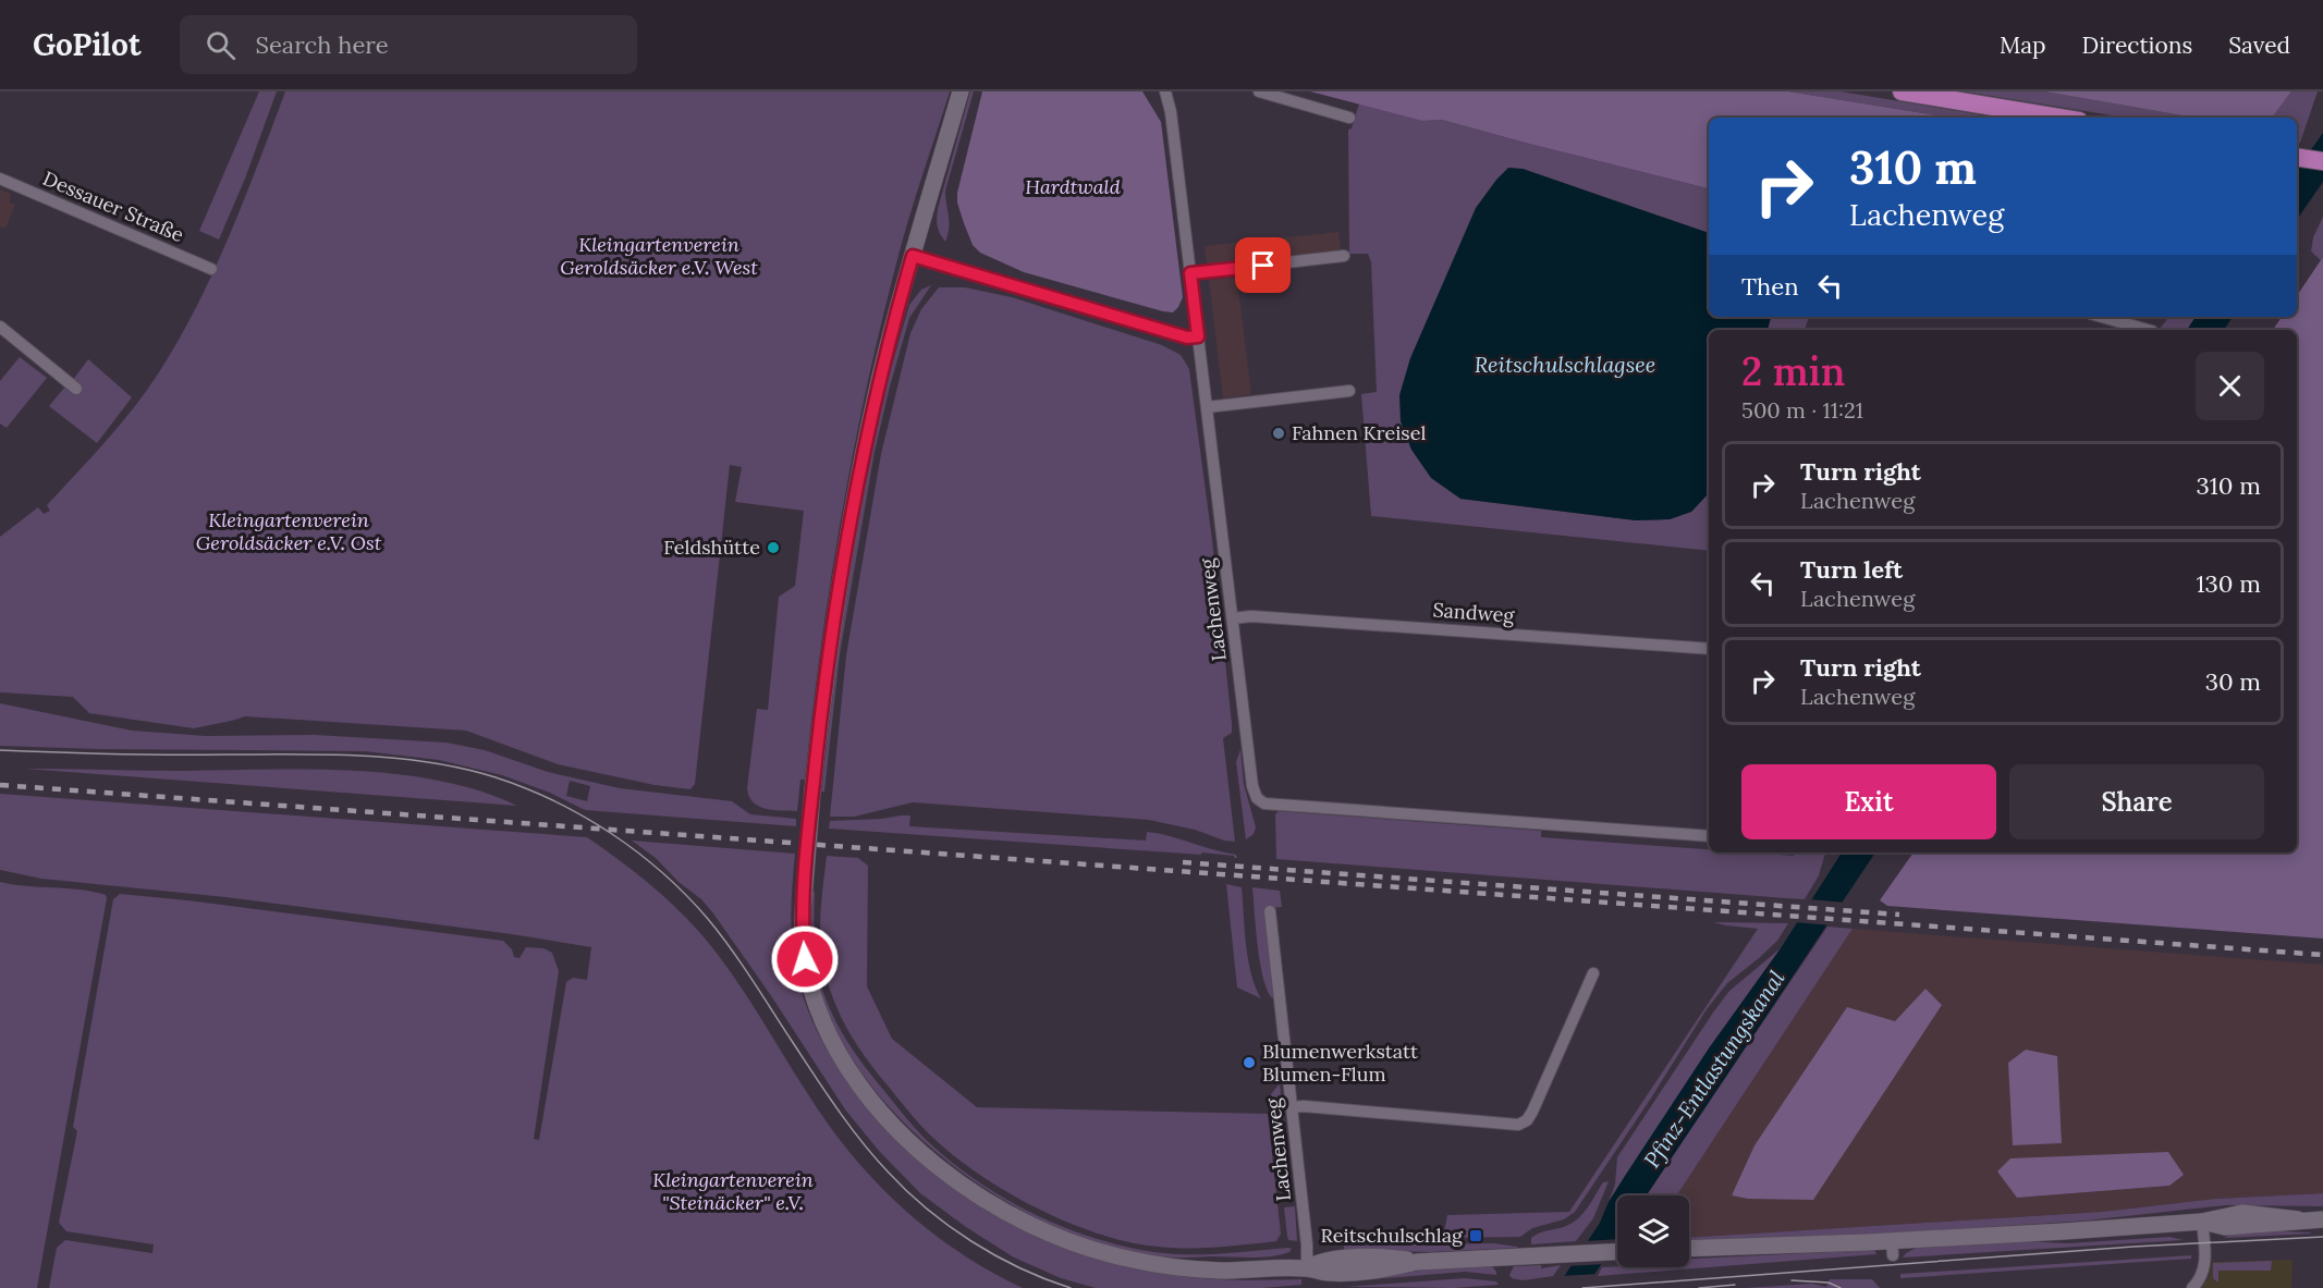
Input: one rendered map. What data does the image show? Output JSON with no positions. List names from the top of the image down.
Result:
{
  "streets": {
    "street": ["Dessauer Straße", "Lachenweg", "Sandweg"]
  },
  "crossings": [
    ["Lachenweg", "Sandweg"]
  ],
  "water": ["Reitschulschlagsee", "Pfinz-Entlastungskanal"],
  "parks": [
    "Hardtwald",
    "Kleingartenverein Geroldsäcker e.V. West",
    "Kleingartenverein Geroldsäcker e.V. Ost",
    "Kleingartenverein \"Steinäcker\" e.V."
  ],
  "places": {
    "other": ["Fahnen Kreisel", "Feldshütte", "Blumenwerkstatt Blumen-Flum"],
    "transit": ["Reitschulschlag"]
  },
  "page": {
    "header": "GoPilot",
    "search": "Search here",
    "nav": ["Map", "Directions", "Saved"],
    "turn": ["310 m", "Lachenweg"],
    "then": "Then",
    "heading": ["2 min", "500 m · 11:21"],
    "list": [
      {
        "name": "Turn right",
        "note": "Lachenweg",
        "value": "310 m"
      },
      {
        "name": "Turn left",
        "note": "Lachenweg",
        "value": "130 m"
      },
      {
        "name": "Turn right",
        "note": "Lachenweg",
        "value": "30 m"
      }
    ],
    "buttons": ["Exit", "Share"]
  }
}
